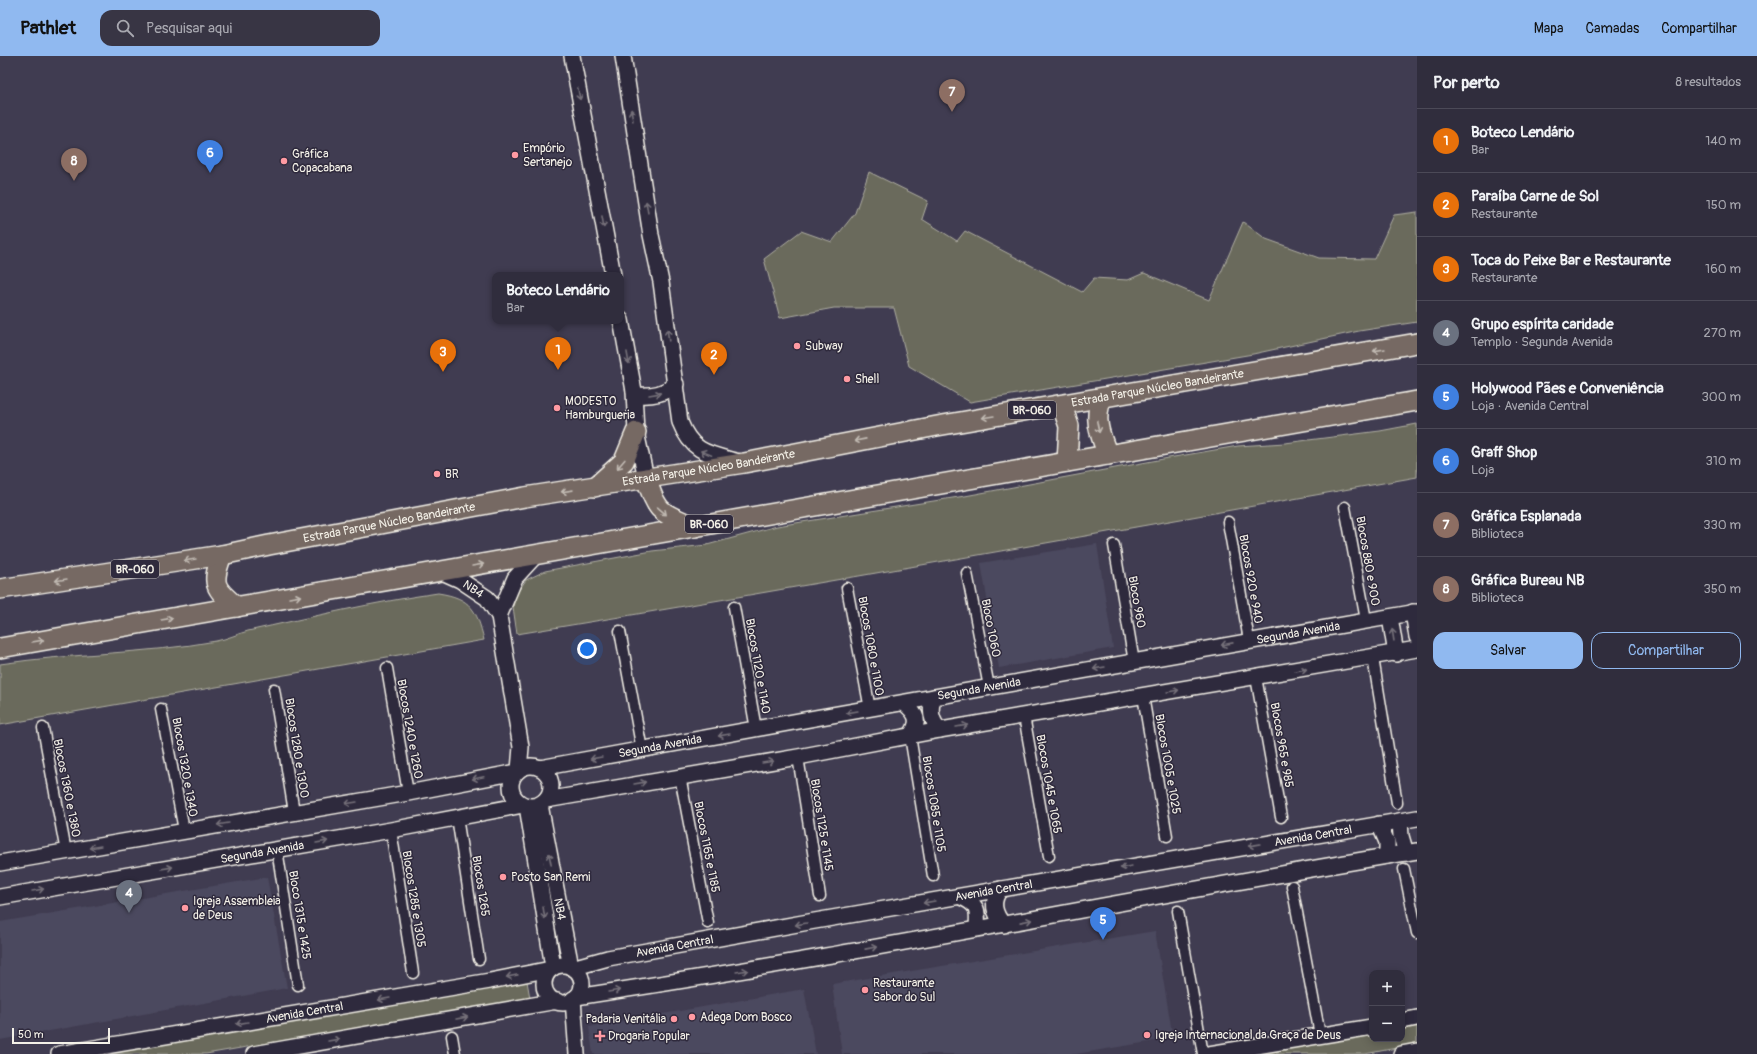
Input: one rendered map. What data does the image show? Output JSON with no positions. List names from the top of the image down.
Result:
{
  "streets": {
    "highway": ["Estrada Parque Núcleo Bandeirante", "BR-060"],
    "street": [
      "Blocos 880 e 900",
      "Blocos 920 e 940",
      "NB4",
      "Bloco 960",
      "Bloco 1060",
      "Segunda Avenida",
      "Blocos 1080 e 1100",
      "Blocos 1120 e 1140",
      "Blocos 1240 e 1260",
      "Blocos 965 e 985",
      "Blocos 1280 e 1300",
      "Blocos 1005 e 1025",
      "Blocos 1320 e 1340",
      "Blocos 1045 e 1065",
      "Blocos 1360 e 1380",
      "Blocos 1085 e 1105",
      "Blocos 1125 e 1145",
      "Avenida Central",
      "Blocos 1165 e 1185",
      "Blocos 1265",
      "Blocos 1285 e 1305",
      "Bloco 1315 e 1425"
    ]
  },
  "crossings": [
    ["BR-060", "NB4"],
    ["Blocos 880 e 900", "Segunda Avenida"],
    ["Blocos 920 e 940", "Segunda Avenida"],
    ["NB4", "Segunda Avenida"],
    ["NB4", "Avenida Central"],
    ["Bloco 960", "Segunda Avenida"],
    ["Bloco 1060", "Segunda Avenida"],
    ["Segunda Avenida", "Blocos 1080 e 1100"],
    ["Segunda Avenida", "Blocos 1120 e 1140"],
    ["Segunda Avenida", "Blocos 965 e 985"],
    ["Segunda Avenida", "Blocos 1005 e 1025"],
    ["Segunda Avenida", "Blocos 1045 e 1065"],
    ["Segunda Avenida", "Blocos 1085 e 1105"],
    ["Segunda Avenida", "Blocos 1125 e 1145"],
    ["Segunda Avenida", "Blocos 1165 e 1185"],
    ["Segunda Avenida", "Blocos 1265"],
    ["Segunda Avenida", "Blocos 1285 e 1305"],
    ["Segunda Avenida", "Bloco 1315 e 1425"]
  ],
  "places": {
    "other": [
      "Empório Sertanejo",
      "Gráfica Copacabana",
      "Subway",
      "Shell",
      "MODESTO Hamburgueria",
      "BR",
      "Posto San Remi",
      "Igreja Assembleia de Deus",
      "Restaurante Sabor do Sul",
      "Adega Dom Bosco",
      "Padaria Venitália",
      "Igreja Internacional da Graça de Deus"
    ],
    "health": ["Drogaria Popular"]
  },
  "scale_bar": "50 m",
  "page": {
    "header": "Pathlet",
    "search": "Pesquisar aqui",
    "nav": ["Mapa", "Camadas", "Compartilhar"],
    "heading": ["Por perto", "8 resultados"],
    "pins": [
      "7",
      "6",
      "8",
      "1",
      "3",
      "2",
      "4",
      "5"
    ],
    "list": [
      {
        "mark": "1",
        "name": "Boteco Lendário",
        "note": "Bar",
        "value": "140 m"
      },
      {
        "mark": "2",
        "name": "Paraíba Carne de Sol",
        "note": "Restaurante",
        "value": "150 m"
      },
      {
        "mark": "3",
        "name": "Toca do Peixe Bar e Restaurante",
        "note": "Restaurante",
        "value": "160 m"
      },
      {
        "mark": "4",
        "name": "Grupo espírita caridade",
        "note": "Templo · Segunda Avenida",
        "value": "270 m"
      },
      {
        "mark": "5",
        "name": "Holywood Pães e Conveniência",
        "note": "Loja · Avenida Central",
        "value": "300 m"
      },
      {
        "mark": "6",
        "name": "Graff Shop",
        "note": "Loja",
        "value": "310 m"
      },
      {
        "mark": "7",
        "name": "Gráfica Esplanada",
        "note": "Biblioteca",
        "value": "330 m"
      },
      {
        "mark": "8",
        "name": "Gráfica Bureau NB",
        "note": "Biblioteca",
        "value": "350 m"
      }
    ],
    "popup": ["Boteco Lendário", "Bar"],
    "buttons": ["Salvar", "Compartilhar"],
    "map_buttons": ["+", "−"],
    "scale": "50 m"
  }
}
